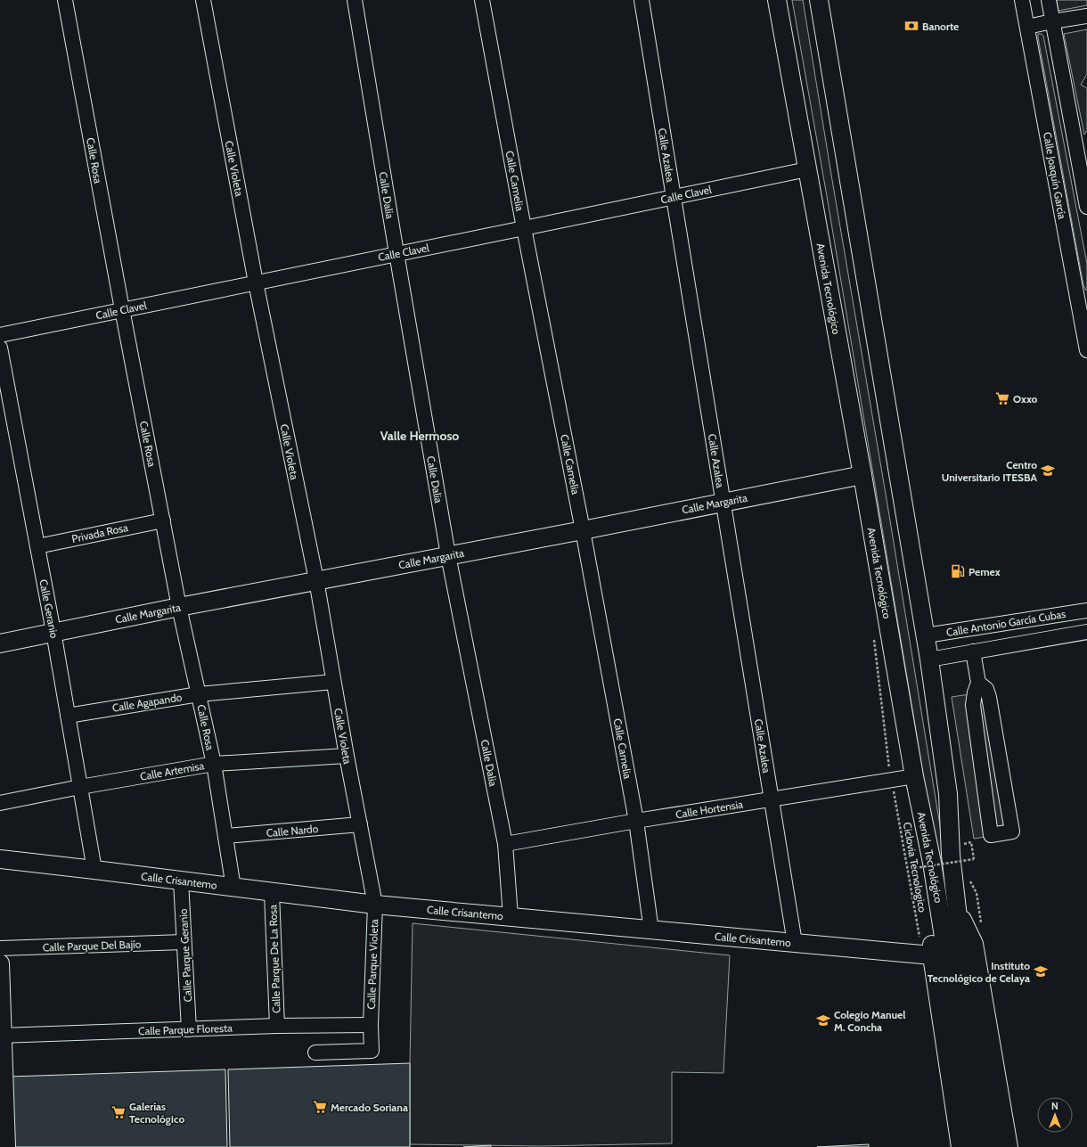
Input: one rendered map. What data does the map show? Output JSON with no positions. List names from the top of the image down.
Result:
{
  "streets": {
    "main road": ["Avenida Tecnológico", "Calle Margarita", "Calle Crisantemo"],
    "street": [
      "Calle Azalea",
      "Calle Rosa",
      "Calle Violeta",
      "Calle Joaquín García",
      "Calle Camelia",
      "Calle Clavel",
      "Calle Dalia",
      "Privada Rosa",
      "Calle Geranio",
      "Calle Antonio García Cubas",
      "Calle Agapando",
      "Calle Artemisa",
      "Calle Hortensia",
      "Calle Nardo",
      "Calle Parque Del Bajío",
      "Calle Parque Geranio",
      "Calle Parque De La Rosa",
      "Calle Parque Violeta",
      "Calle Parque Floresta"
    ],
    "path": ["Ciclovia Tecnologico"]
  },
  "crossings": [
    ["Calle Azalea", "Calle Clavel"],
    ["Calle Azalea", "Calle Margarita"],
    ["Calle Azalea", "Calle Hortensia"],
    ["Calle Azalea", "Calle Crisantemo"],
    ["Calle Rosa", "Calle Clavel"],
    ["Calle Rosa", "Calle Margarita"],
    ["Calle Rosa", "Privada Rosa"],
    ["Calle Rosa", "Calle Agapando"],
    ["Calle Rosa", "Calle Artemisa"],
    ["Calle Rosa", "Calle Nardo"],
    ["Calle Rosa", "Calle Crisantemo"],
    ["Calle Violeta", "Calle Clavel"],
    ["Calle Violeta", "Calle Margarita"],
    ["Calle Violeta", "Calle Agapando"],
    ["Calle Violeta", "Calle Artemisa"],
    ["Calle Violeta", "Calle Nardo"],
    ["Calle Violeta", "Calle Crisantemo"],
    ["Calle Violeta", "Calle Parque Violeta"],
    ["Calle Camelia", "Calle Clavel"],
    ["Calle Camelia", "Calle Margarita"],
    ["Calle Camelia", "Calle Hortensia"],
    ["Calle Camelia", "Calle Crisantemo"],
    ["Calle Clavel", "Calle Dalia"],
    ["Calle Clavel", "Avenida Tecnológico"],
    ["Calle Dalia", "Calle Margarita"],
    ["Calle Dalia", "Calle Hortensia"],
    ["Calle Dalia", "Calle Crisantemo"],
    ["Avenida Tecnológico", "Calle Margarita"],
    ["Avenida Tecnológico", "Calle Antonio García Cubas"],
    ["Avenida Tecnológico", "Calle Hortensia"],
    ["Calle Margarita", "Calle Geranio"],
    ["Privada Rosa", "Calle Geranio"],
    ["Calle Geranio", "Calle Agapando"],
    ["Calle Geranio", "Calle Artemisa"],
    ["Calle Geranio", "Calle Crisantemo"],
    ["Calle Hortensia", "Ciclovia Tecnologico"],
    ["Ciclovia Tecnologico", "Calle Crisantemo"],
    ["Calle Crisantemo", "Calle Parque Geranio"],
    ["Calle Crisantemo", "Calle Parque De La Rosa"],
    ["Calle Crisantemo", "Calle Parque Violeta"],
    ["Calle Parque Del Bajío", "Calle Parque Geranio"],
    ["Calle Parque Geranio", "Calle Parque Floresta"],
    ["Calle Parque De La Rosa", "Calle Parque Floresta"],
    ["Calle Parque Violeta", "Calle Parque Floresta"]
  ],
  "districts": ["Valle Hermoso"],
  "places": {
    "bank": ["Banorte"],
    "supermarket": ["Oxxo", "Mercado Soriana", "Galerías Tecnológico"],
    "school or university": ["Centro Universitario ITESBA", "Instituto Tecnológico de Celaya", "Colegio Manuel M. Concha"],
    "fuel station": ["Pemex"]
  },
  "north": "top"
}
